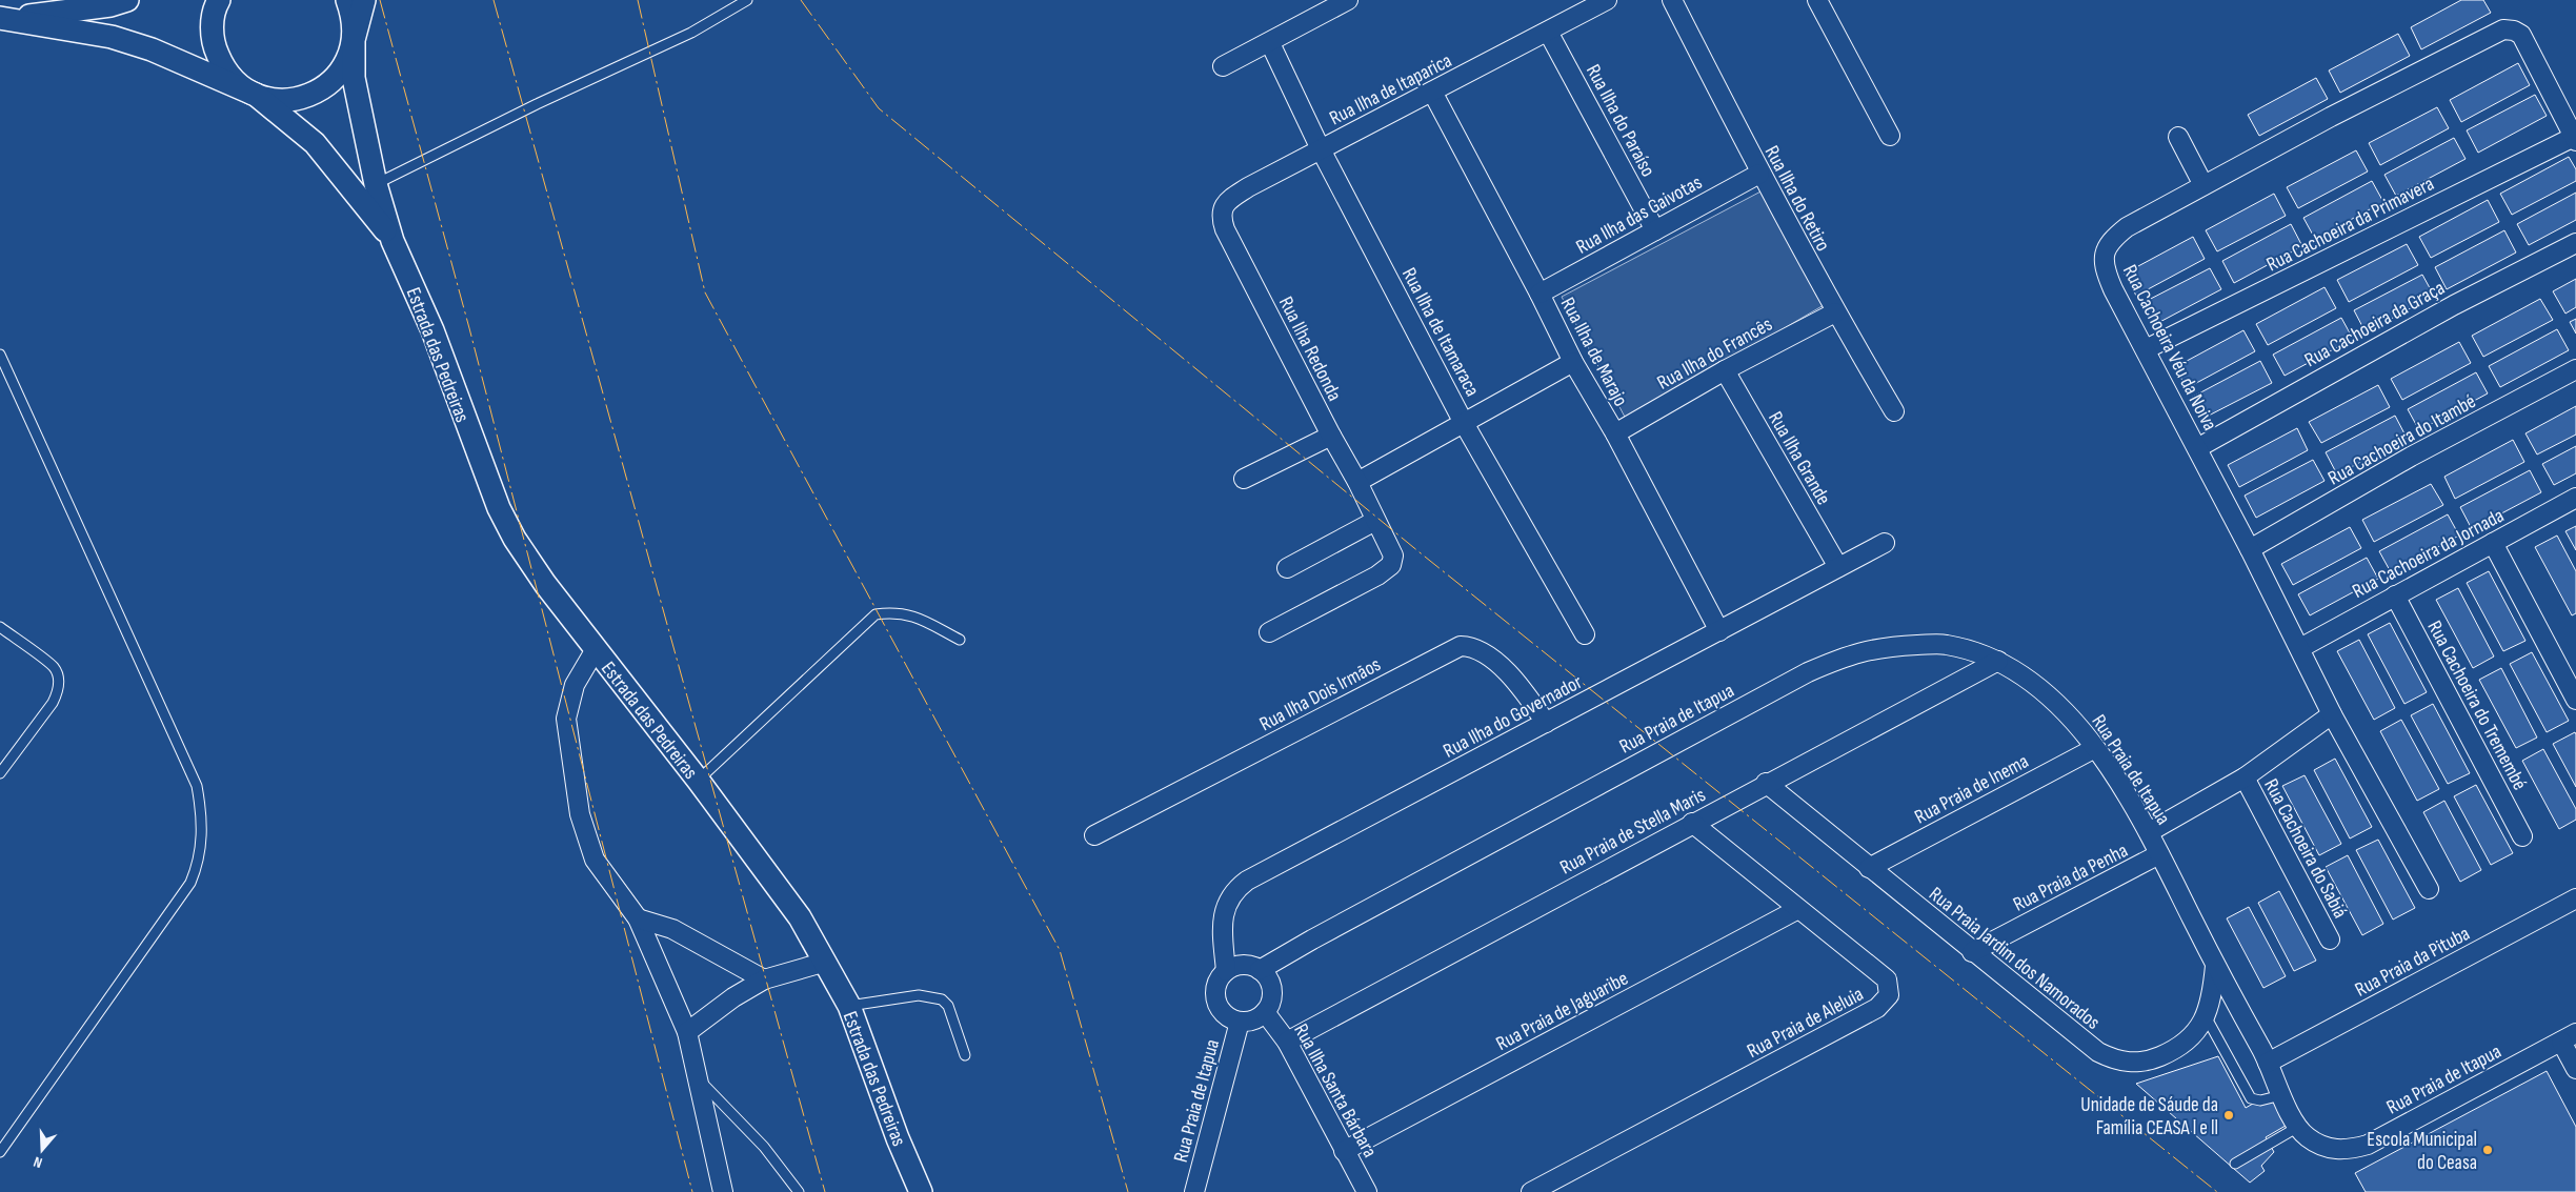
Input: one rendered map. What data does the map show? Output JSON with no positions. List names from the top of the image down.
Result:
{
  "streets": {
    "street": [
      "Rua Ilha de Itaparica",
      "Rua Ilha do Paraíso",
      "Rua Ilha do Retiro",
      "Rua Ilha das Gaivotas",
      "Rua Cachoeira da Primavera",
      "Rua Cachoeira da Graça",
      "Rua Ilha de Itamaraca",
      "Rua Cachoeira Véu da Noiva",
      "Rua Ilha Redonda",
      "Rua Ilha de Marajo",
      "Rua Ilha do Francês",
      "Estrada das Pedreiras",
      "Rua Cachoeira do Itambé",
      "Rua Ilha Grande",
      "Rua Cachoeira da Jornada",
      "Rua Ilha Dois Irmãos",
      "Rua Cachoeira do Tremembé",
      "Rua Ilha do Governador",
      "Rua Praia de Itapua",
      "Rua Praia de Inema",
      "Rua Praia de Stella Maris",
      "Rua Cachoeira do Sabiá",
      "Rua Praia da Penha",
      "Rua Praia Jardim dos Namorados",
      "Rua Praia da Pituba",
      "Rua Praia de Jaguaribe",
      "Rua Praia de Aleluia",
      "Rua Ilha Santa Bárbara"
    ]
  },
  "crossings": [
    ["Rua Ilha de Itaparica", "Rua Ilha do Paraíso"],
    ["Rua Ilha de Itaparica", "Rua Ilha de Itamaraca"],
    ["Rua Ilha de Itaparica", "Rua Ilha Redonda"],
    ["Rua Ilha de Itaparica", "Rua Ilha de Marajo"],
    ["Rua Ilha do Paraíso", "Rua Ilha das Gaivotas"],
    ["Rua Ilha do Retiro", "Rua Ilha das Gaivotas"],
    ["Rua Ilha do Retiro", "Rua Ilha do Francês"],
    ["Rua Ilha das Gaivotas", "Rua Ilha de Marajo"],
    ["Rua Cachoeira da Primavera", "Rua Cachoeira Véu da Noiva"],
    ["Rua Cachoeira da Graça", "Rua Cachoeira Véu da Noiva"],
    ["Rua Cachoeira Véu da Noiva", "Rua Cachoeira do Itambé"],
    ["Rua Cachoeira Véu da Noiva", "Rua Cachoeira da Jornada"],
    ["Rua Ilha de Marajo", "Rua Ilha do Francês"],
    ["Rua Ilha de Marajo", "Rua Ilha do Governador"],
    ["Rua Ilha do Francês", "Rua Ilha Grande"],
    ["Rua Ilha Grande", "Rua Ilha do Governador"],
    ["Rua Cachoeira da Jornada", "Rua Cachoeira do Tremembé"],
    ["Rua Ilha Dois Irmãos", "Rua Ilha do Governador"],
    ["Rua Ilha do Governador", "Rua Praia de Itapua"],
    ["Rua Ilha do Governador", "Rua Ilha Santa Bárbara"],
    ["Rua Praia de Itapua", "Rua Praia de Inema"],
    ["Rua Praia de Itapua", "Rua Praia de Stella Maris"],
    ["Rua Praia de Itapua", "Rua Praia da Penha"],
    ["Rua Praia de Itapua", "Rua Praia Jardim dos Namorados"],
    ["Rua Praia de Itapua", "Rua Praia da Pituba"],
    ["Rua Praia de Itapua", "Rua Ilha Santa Bárbara"],
    ["Rua Praia de Inema", "Rua Praia Jardim dos Namorados"],
    ["Rua Praia de Stella Maris", "Rua Praia Jardim dos Namorados"],
    ["Rua Praia de Stella Maris", "Rua Praia de Aleluia"],
    ["Rua Praia de Stella Maris", "Rua Ilha Santa Bárbara"],
    ["Rua Praia da Penha", "Rua Praia Jardim dos Namorados"],
    ["Rua Praia de Jaguaribe", "Rua Praia de Aleluia"],
    ["Rua Praia de Jaguaribe", "Rua Ilha Santa Bárbara"]
  ],
  "places": ["Unidade de Sáude da Família CEASA l e ll", "Escola Municipal do Ceasa"],
  "north": "bottom"
}
